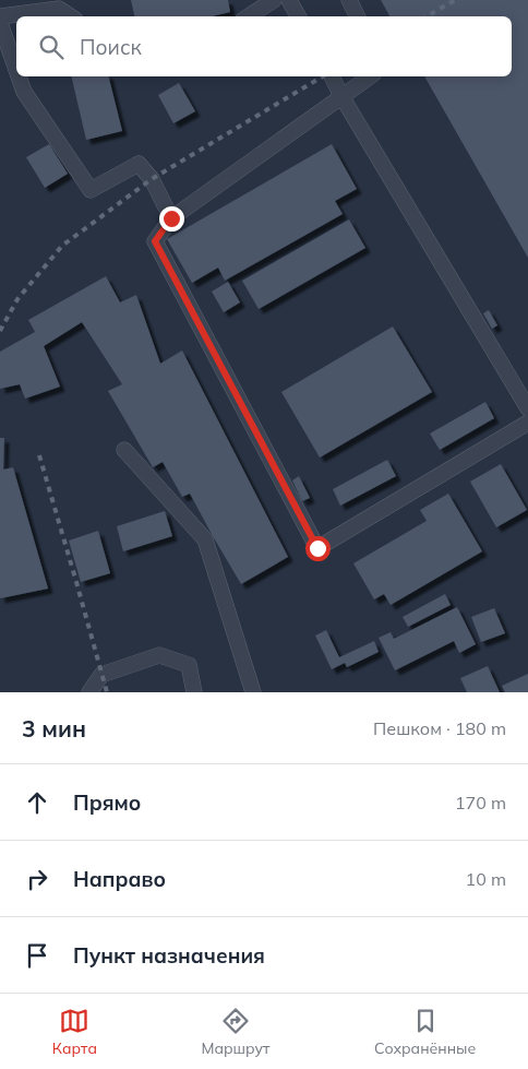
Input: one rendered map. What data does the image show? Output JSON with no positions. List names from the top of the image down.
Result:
{
  "page": {
    "search": "Поиск",
    "heading": ["3 мин", "Пешком · 180 m"],
    "list": [
      ["Прямо", "170 m"],
      ["Направо", "10 m"],
      "Пункт назначения"
    ],
    "nav": ["Карта", "Маршрут", "Сохранённые"]
  }
}
